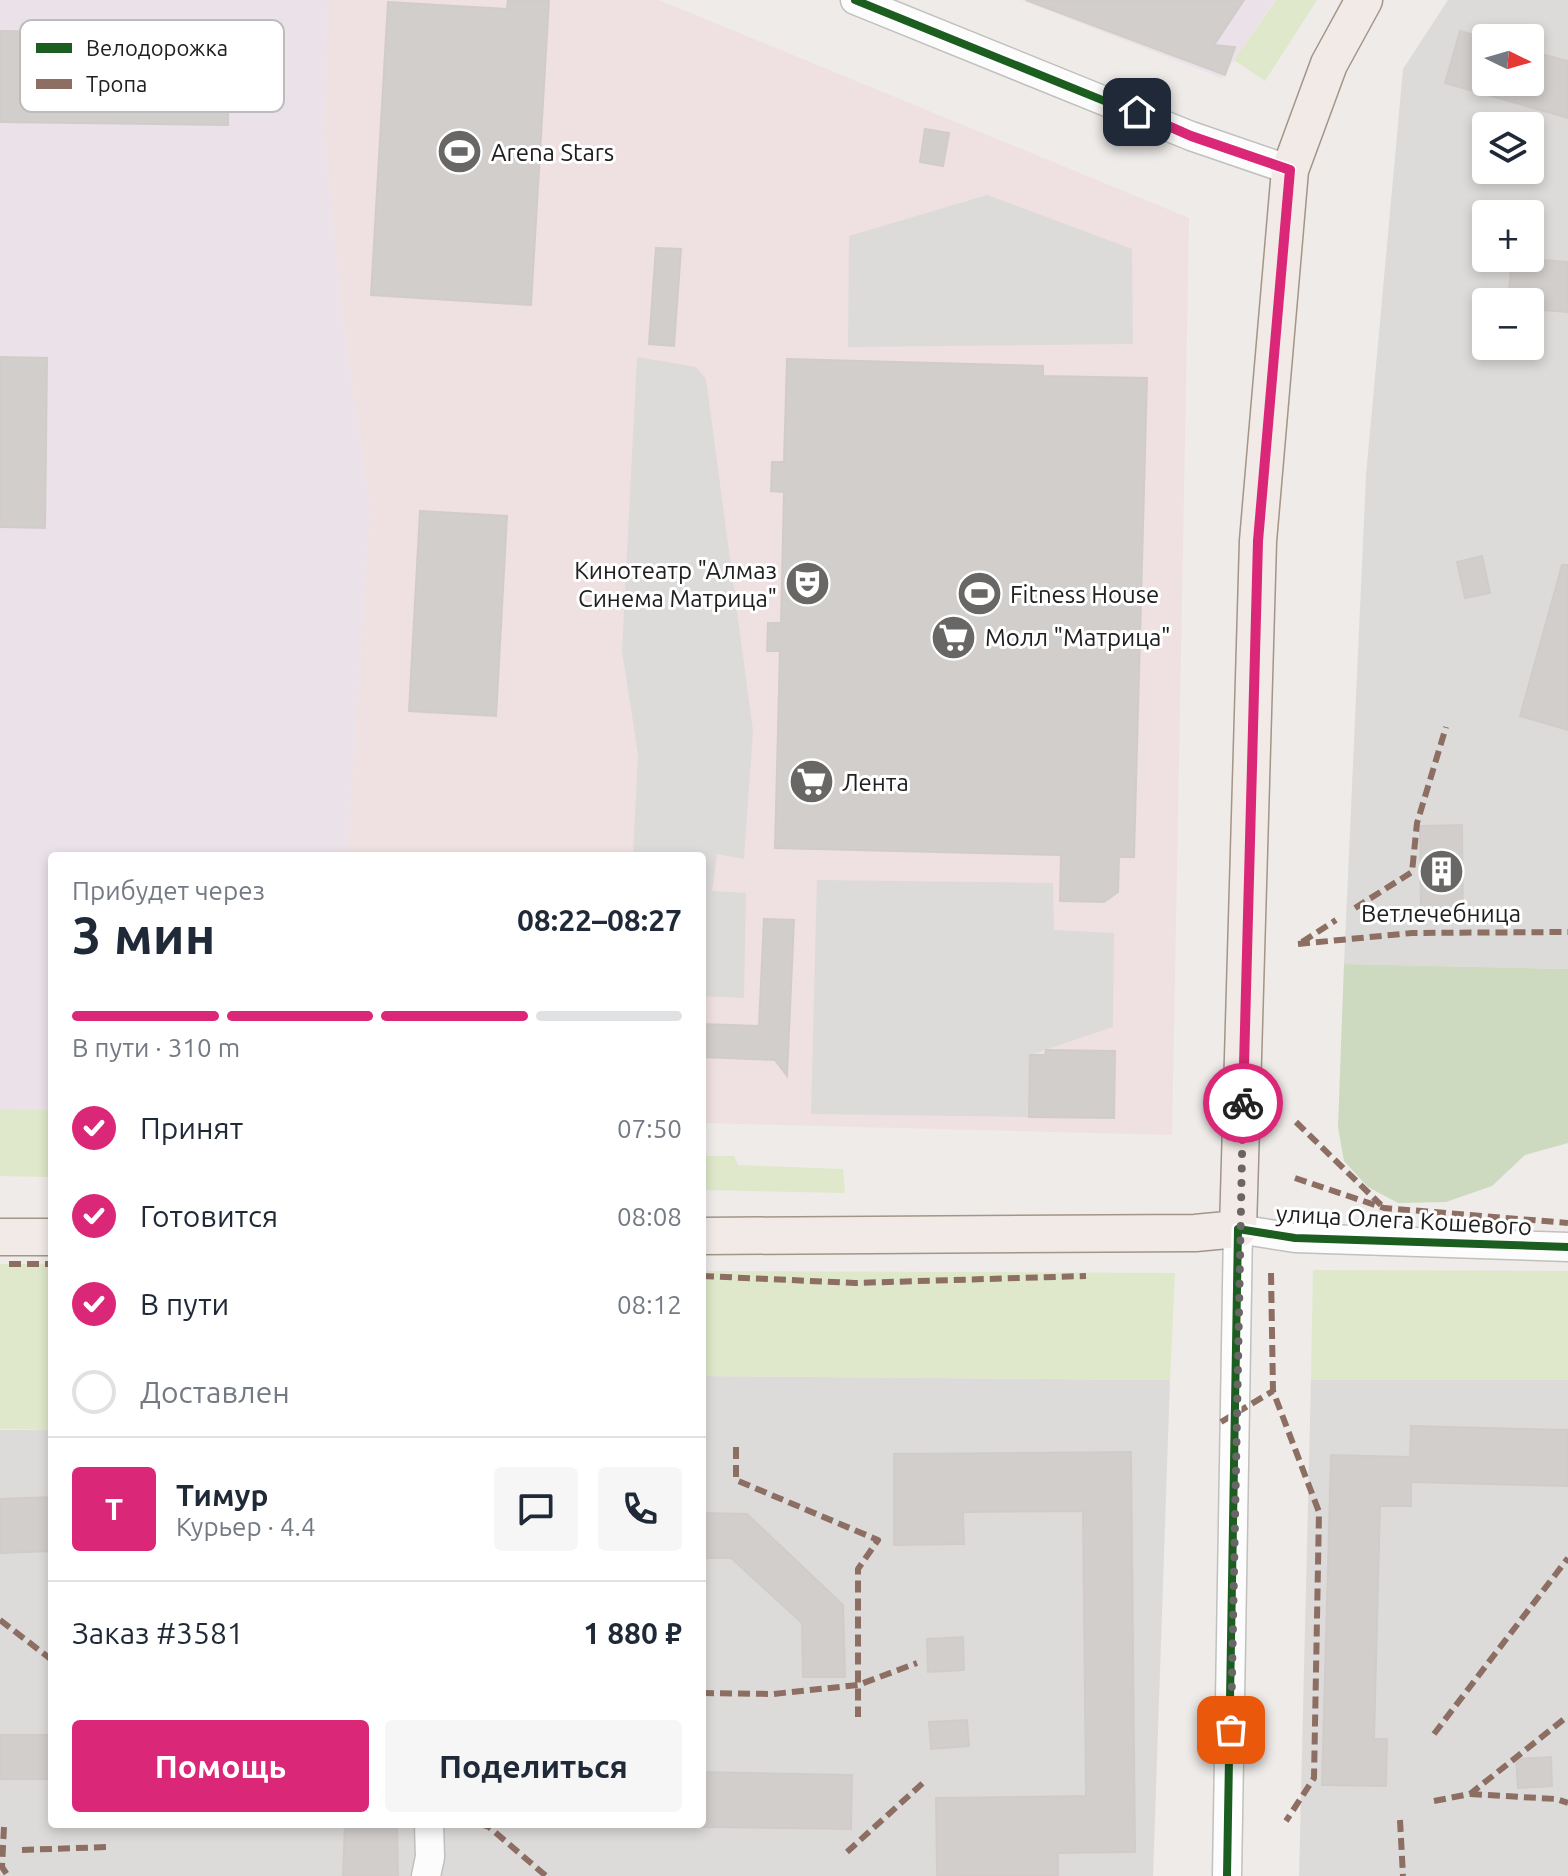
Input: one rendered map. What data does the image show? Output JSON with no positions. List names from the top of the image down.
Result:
{
  "streets": {
    "main road": ["улица Олега Кошевого"]
  },
  "places": {
    "sports": ["Arena Stars", "Fitness House"],
    "theatre": ["Кинотеатр \"Алмаз Синема Матрица\""],
    "supermarket": ["Молл \"Матрица\"", "Лента"],
    "building": ["Ветлечебница"]
  },
  "legend": ["Велодорожка", "Тропа"],
  "north": "right",
  "page": {
    "map_buttons": ["+", "−"],
    "heading": ["3 мин", "Прибудет через", "08:22–08:27"],
    "panel": [
      "Тимур",
      "Курьер · 4.4",
      "Заказ #3581",
      "1 880 ₽"
    ],
    "bar": "В пути · 310 m",
    "list": [
      ["Принят", "07:50"],
      ["Готовится", "08:08"],
      ["В пути", "08:12"],
      "Доставлен"
    ],
    "round": "Т",
    "buttons": ["Помощь", "Поделиться"]
  }
}
